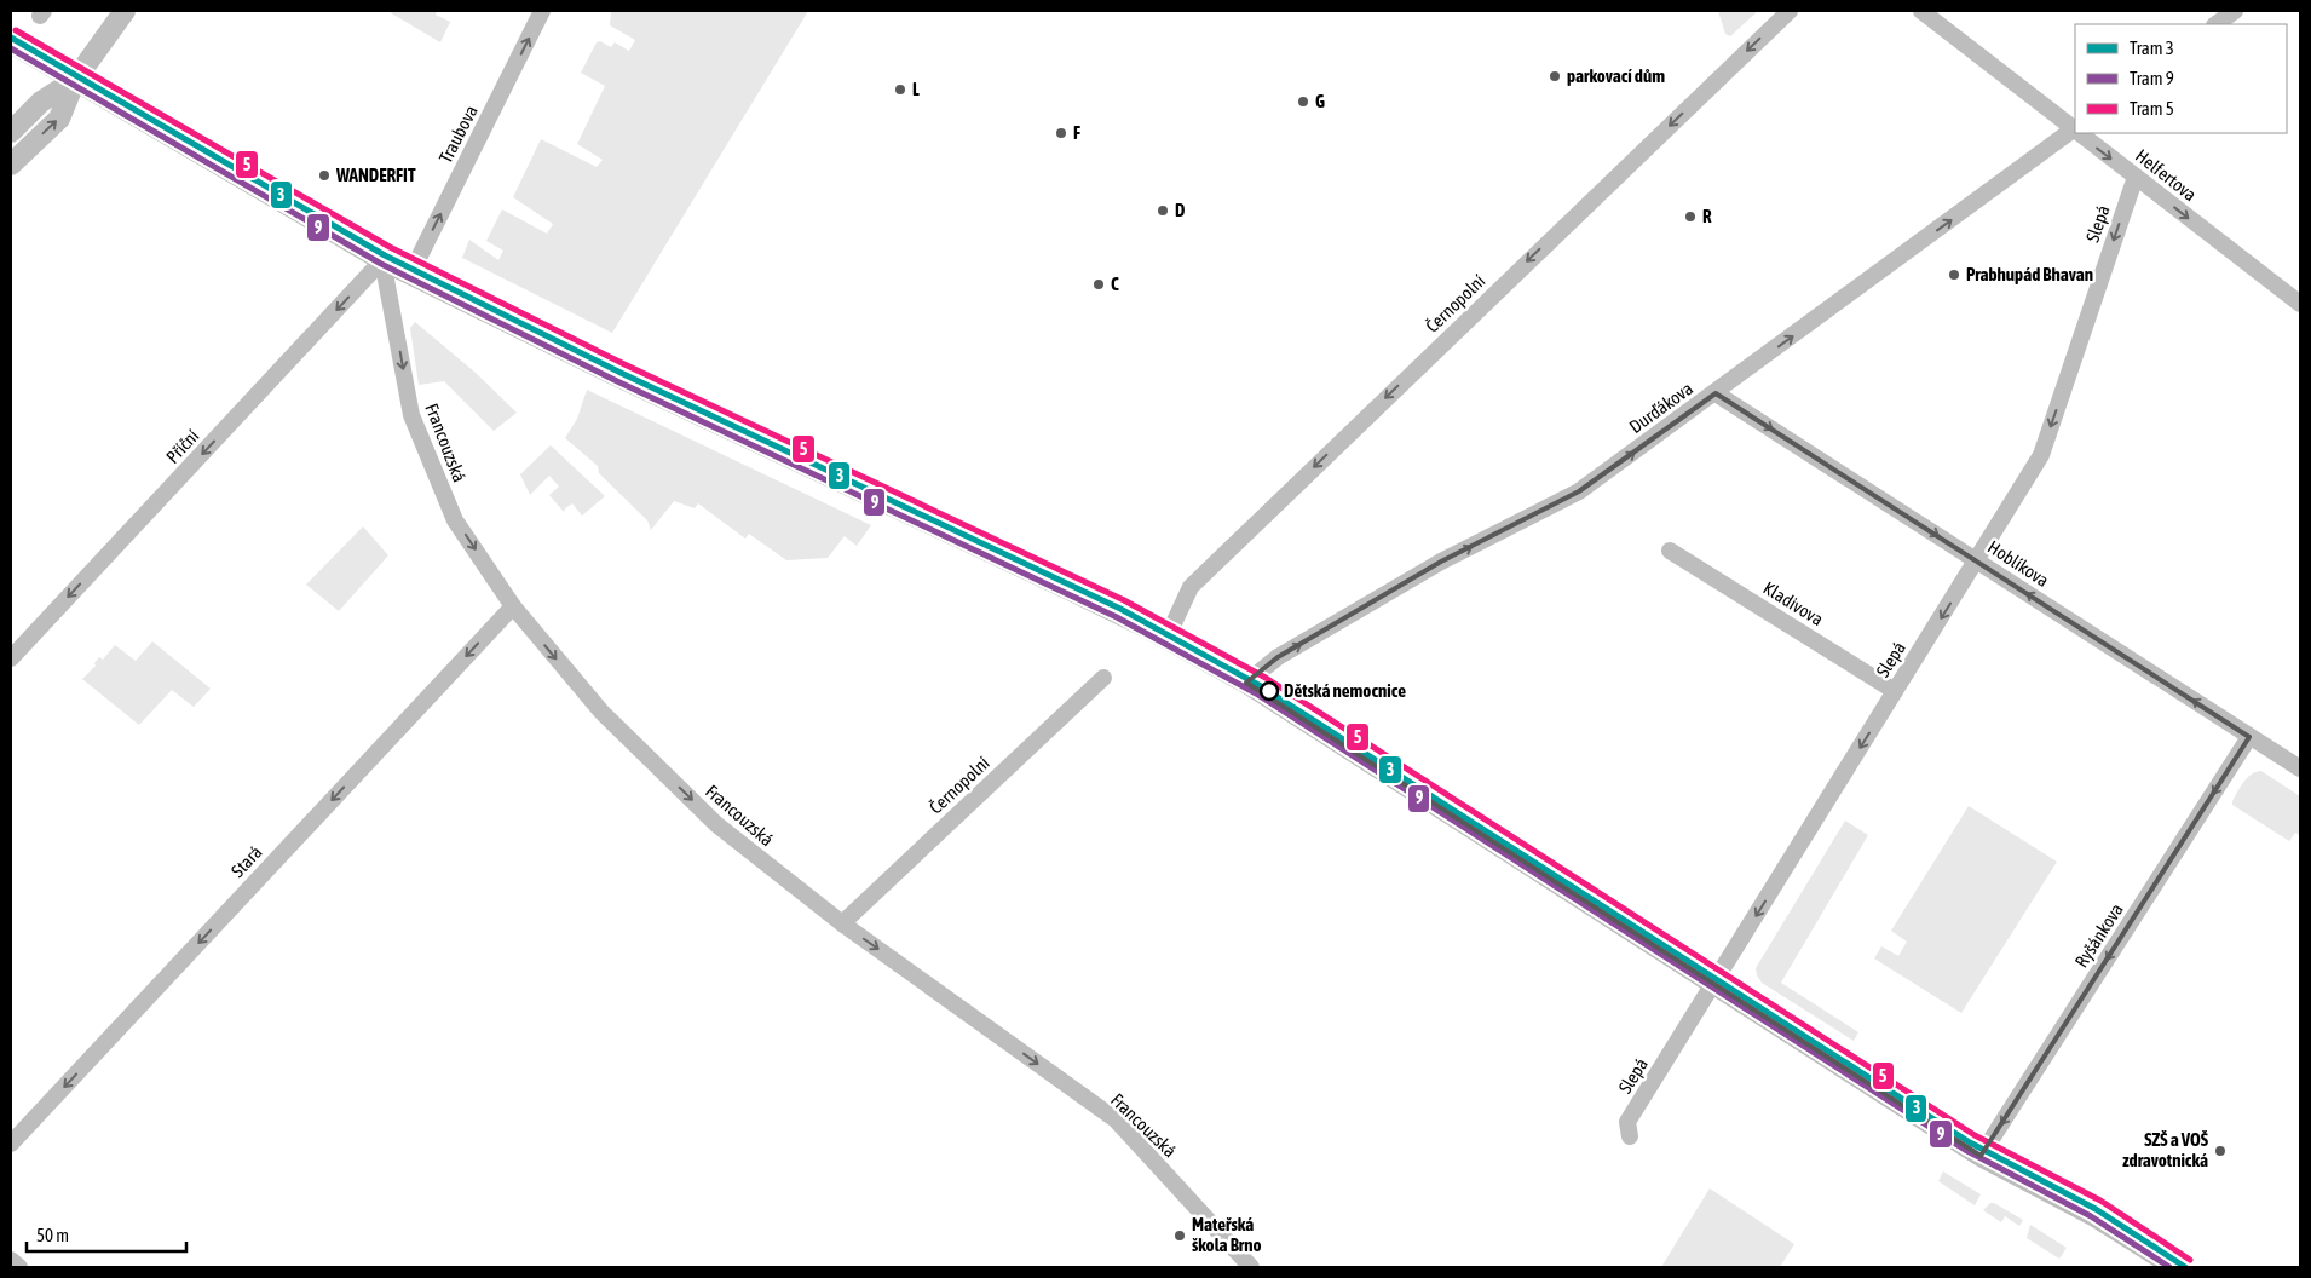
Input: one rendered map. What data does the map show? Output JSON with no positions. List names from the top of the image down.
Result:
{
  "streets": {
    "street": [
      "Traubova",
      "Helfertova",
      "Slepá",
      "Černopolní",
      "Durďákova",
      "Francouzská",
      "Příční",
      "Hoblíkova",
      "Kladivova",
      "Stará",
      "Ryšánkova"
    ]
  },
  "crossings": [
    ["Helfertova", "Slepá"],
    ["Helfertova", "Durďákova"],
    ["Slepá", "Hoblíkova"],
    ["Slepá", "Kladivova"],
    ["Černopolní", "Francouzská"],
    ["Durďákova", "Hoblíkova"],
    ["Francouzská", "Příční"],
    ["Francouzská", "Stará"],
    ["Hoblíkova", "Ryšánkova"]
  ],
  "one_way": [
    "Traubova",
    "Helfertova",
    "Slepá",
    "Černopolní",
    "Durďákova",
    "Francouzská",
    "Příční",
    "Stará",
    "Ryšánkova"
  ],
  "places": [
    "parkovací dům",
    "L",
    "G",
    "F",
    "WANDERFIT",
    "D",
    "R",
    "Prabhupád Bhavan",
    "C",
    "Dětská nemocnice",
    "SZŠ a VOŠ zdravotnická",
    "Mateřská škola Brno"
  ],
  "lines": ["tram line 5", "tram line 3", "tram line 9"],
  "legend": ["Tram 3", "Tram 9", "Tram 5"],
  "scale_bar": "50 m"
}
